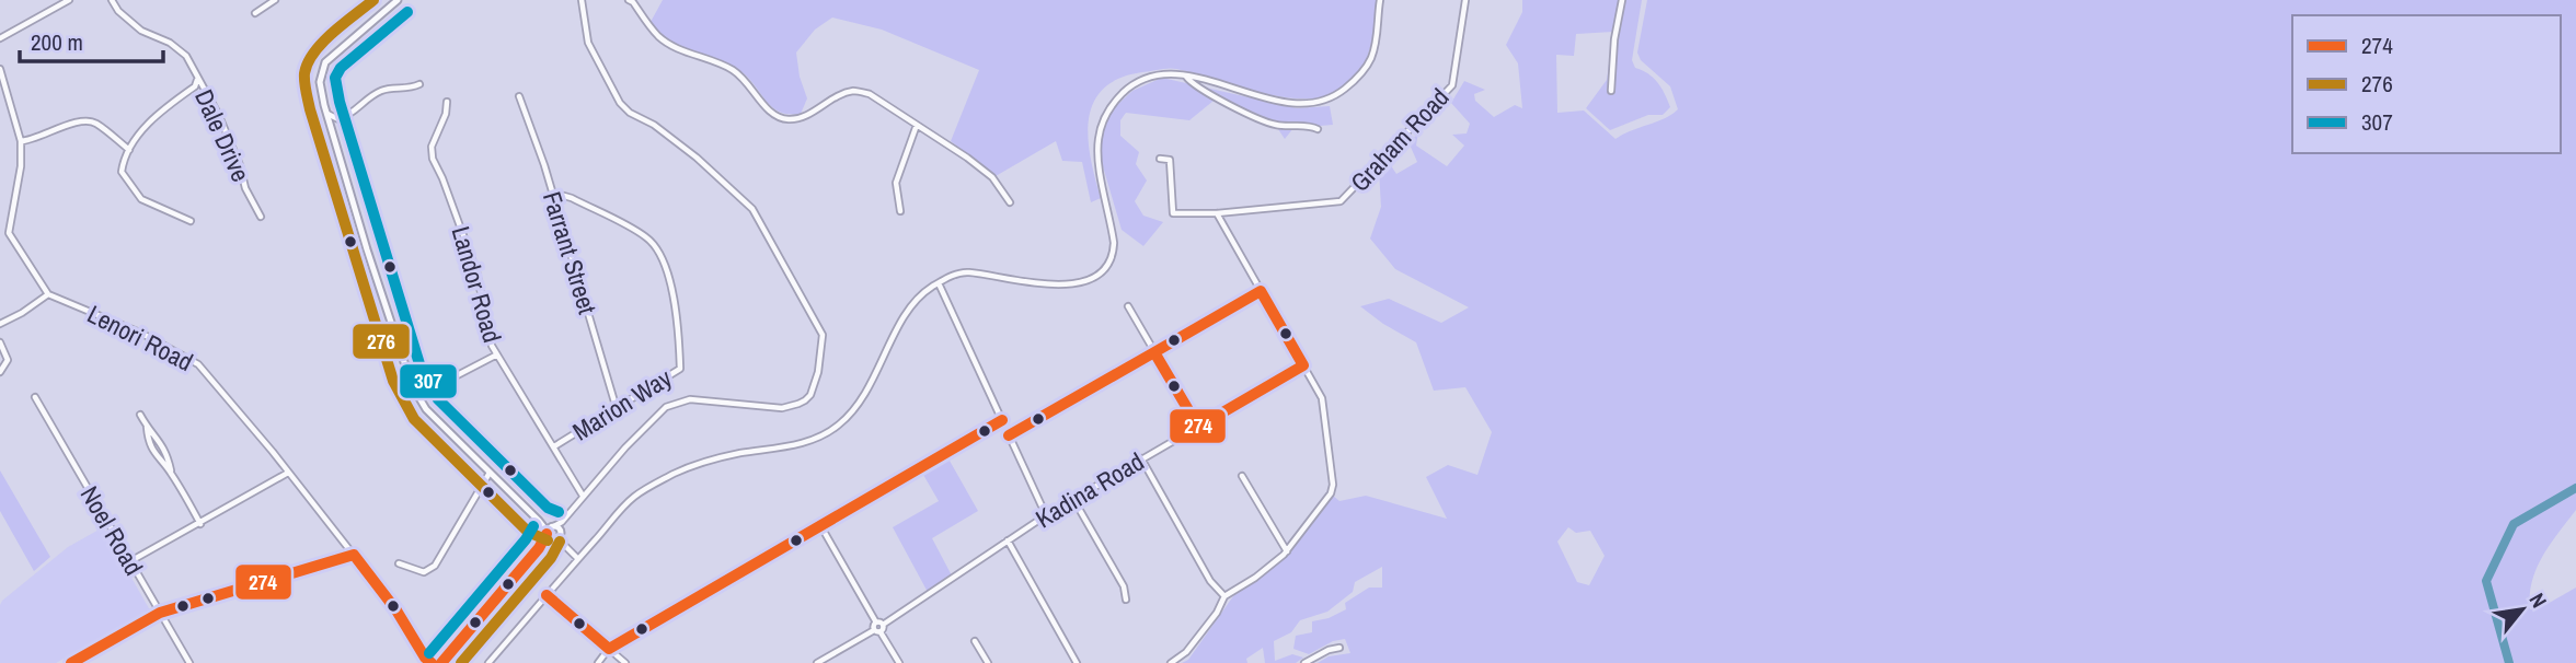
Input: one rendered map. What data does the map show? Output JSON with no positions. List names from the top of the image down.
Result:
{
  "streets": {
    "street": [
      "Dale Drive",
      "Graham Road",
      "Farrant Street",
      "Landor Road",
      "Lenori Road",
      "Marion Way",
      "Kadina Road",
      "Noel Road"
    ]
  },
  "crossings": [
    ["Farrant Street", "Marion Way"],
    ["Landor Road", "Marion Way"]
  ],
  "lines": ["transit line 276", "transit line 307", "transit line 274"],
  "legend": ["274", "276", "307"],
  "scale_bar": "200 m",
  "north": "top right"
}
